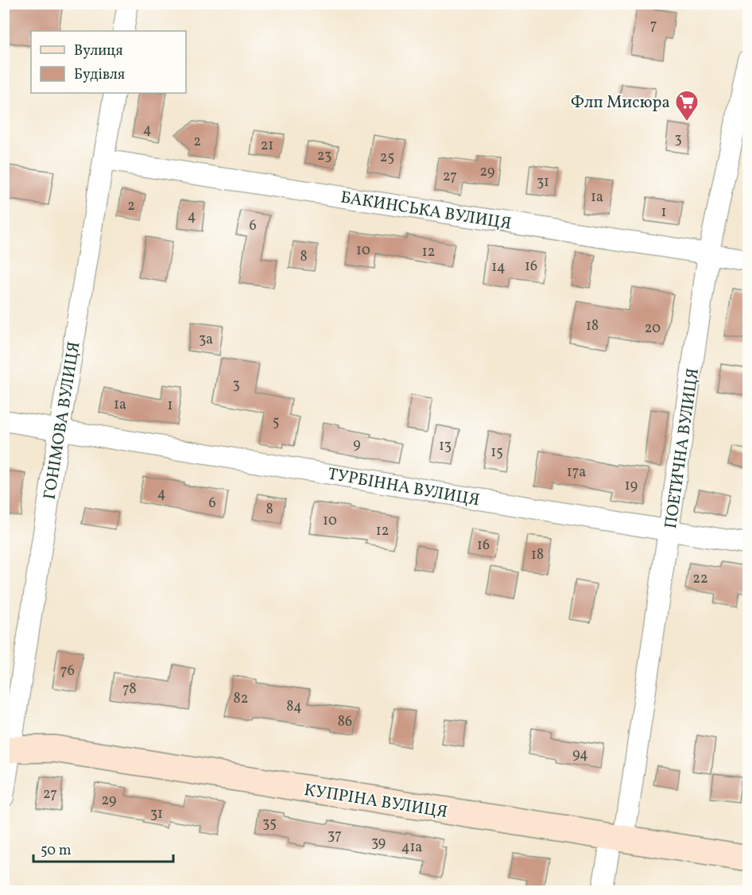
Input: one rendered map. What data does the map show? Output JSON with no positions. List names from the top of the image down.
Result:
{
  "streets": {
    "main road": ["КУПРІНА ВУЛИЦЯ"],
    "street": [
      "БАКИНСЬКА ВУЛИЦЯ",
      "ГОНІМОВА ВУЛИЦЯ",
      "ПОЕТИЧНА ВУЛИЦЯ",
      "ТУРБІННА ВУЛИЦЯ"
    ]
  },
  "crossings": [
    ["БАКИНСЬКА ВУЛИЦЯ", "ГОНІМОВА ВУЛИЦЯ"],
    ["БАКИНСЬКА ВУЛИЦЯ", "ПОЕТИЧНА ВУЛИЦЯ"],
    ["ГОНІМОВА ВУЛИЦЯ", "ТУРБІННА ВУЛИЦЯ"],
    ["ГОНІМОВА ВУЛИЦЯ", "КУПРІНА ВУЛИЦЯ"],
    ["ПОЕТИЧНА ВУЛИЦЯ", "ТУРБІННА ВУЛИЦЯ"],
    ["ПОЕТИЧНА ВУЛИЦЯ", "КУПРІНА ВУЛИЦЯ"]
  ],
  "places": {
    "supermarket": ["Флп Мисюра"]
  },
  "house_numbers": [
    "7",
    "4",
    "3",
    "2",
    "21",
    "23",
    "25",
    "29",
    "27",
    "31",
    "1а",
    "2",
    "1",
    "4",
    "6",
    "10",
    "12",
    "8",
    "16",
    "14",
    "18",
    "20",
    "3а",
    "3",
    "1а",
    "1",
    "5",
    "9",
    "13",
    "15",
    "17а",
    "19",
    "4",
    "6",
    "8",
    "10",
    "12",
    "16",
    "18",
    "22",
    "76",
    "78",
    "82",
    "84",
    "86",
    "94",
    "27",
    "29",
    "31",
    "35",
    "37",
    "39",
    "41а"
  ],
  "legend": ["Вулиця", "Будівля"],
  "scale_bar": "50 m"
}
